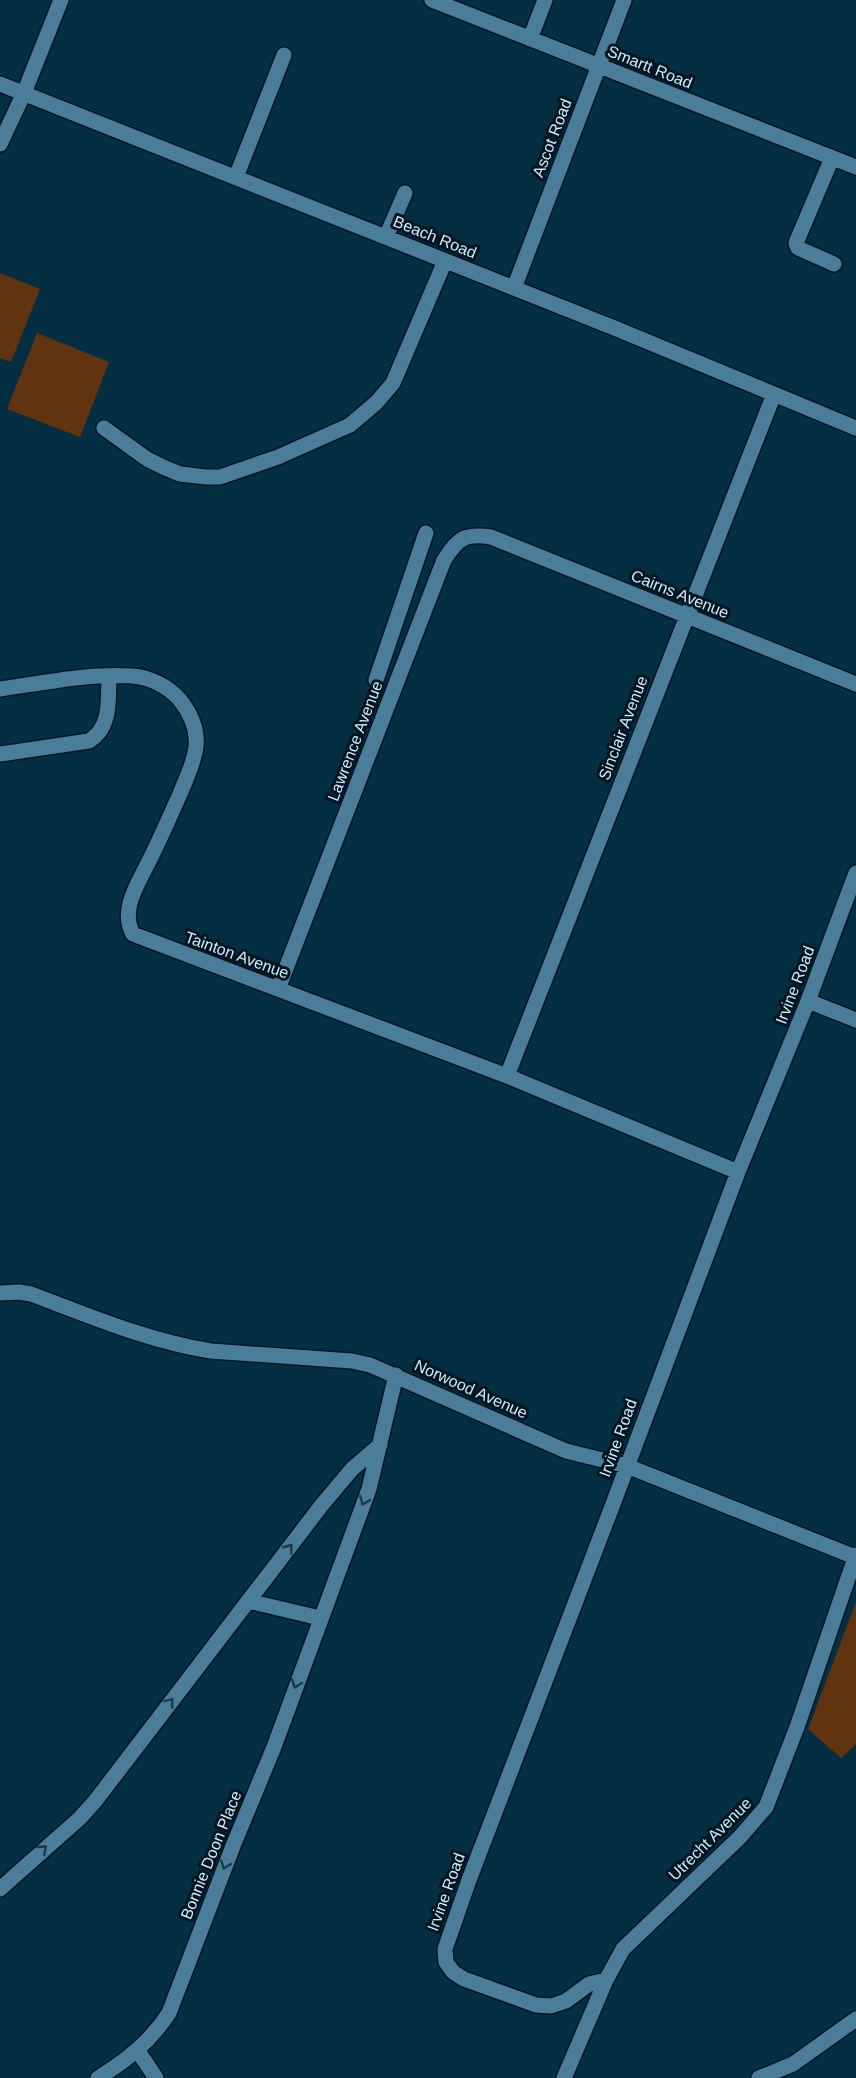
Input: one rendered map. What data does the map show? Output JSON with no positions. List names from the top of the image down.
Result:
{
  "streets": {
    "street": [
      "Smartt Road",
      "Ascot Road",
      "Beach Road",
      "Cairns Avenue",
      "Sinclair Avenue",
      "Lawrence Avenue",
      "Tainton Avenue",
      "Irvine Road",
      "Norwood Avenue",
      "Utrecht Avenue",
      "Bonnie Doon Place"
    ]
  },
  "crossings": [
    ["Smartt Road", "Ascot Road"],
    ["Ascot Road", "Beach Road"],
    ["Beach Road", "Sinclair Avenue"],
    ["Cairns Avenue", "Sinclair Avenue"],
    ["Cairns Avenue", "Lawrence Avenue"],
    ["Sinclair Avenue", "Tainton Avenue"],
    ["Lawrence Avenue", "Tainton Avenue"],
    ["Tainton Avenue", "Irvine Road"],
    ["Irvine Road", "Norwood Avenue"],
    ["Irvine Road", "Utrecht Avenue"],
    ["Norwood Avenue", "Utrecht Avenue"],
    ["Norwood Avenue", "Bonnie Doon Place"]
  ]
}
